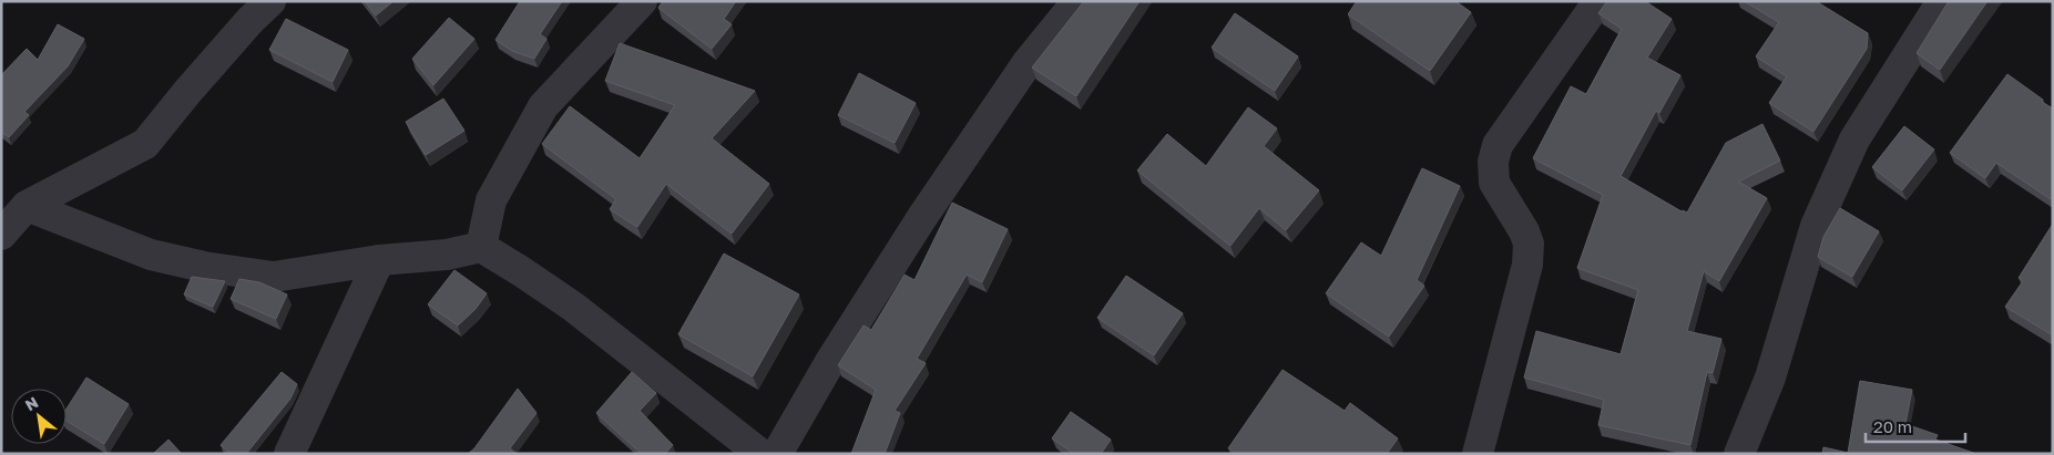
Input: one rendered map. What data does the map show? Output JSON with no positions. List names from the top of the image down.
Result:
{
  "scale_bar": "20 m",
  "north": "top left"
}
